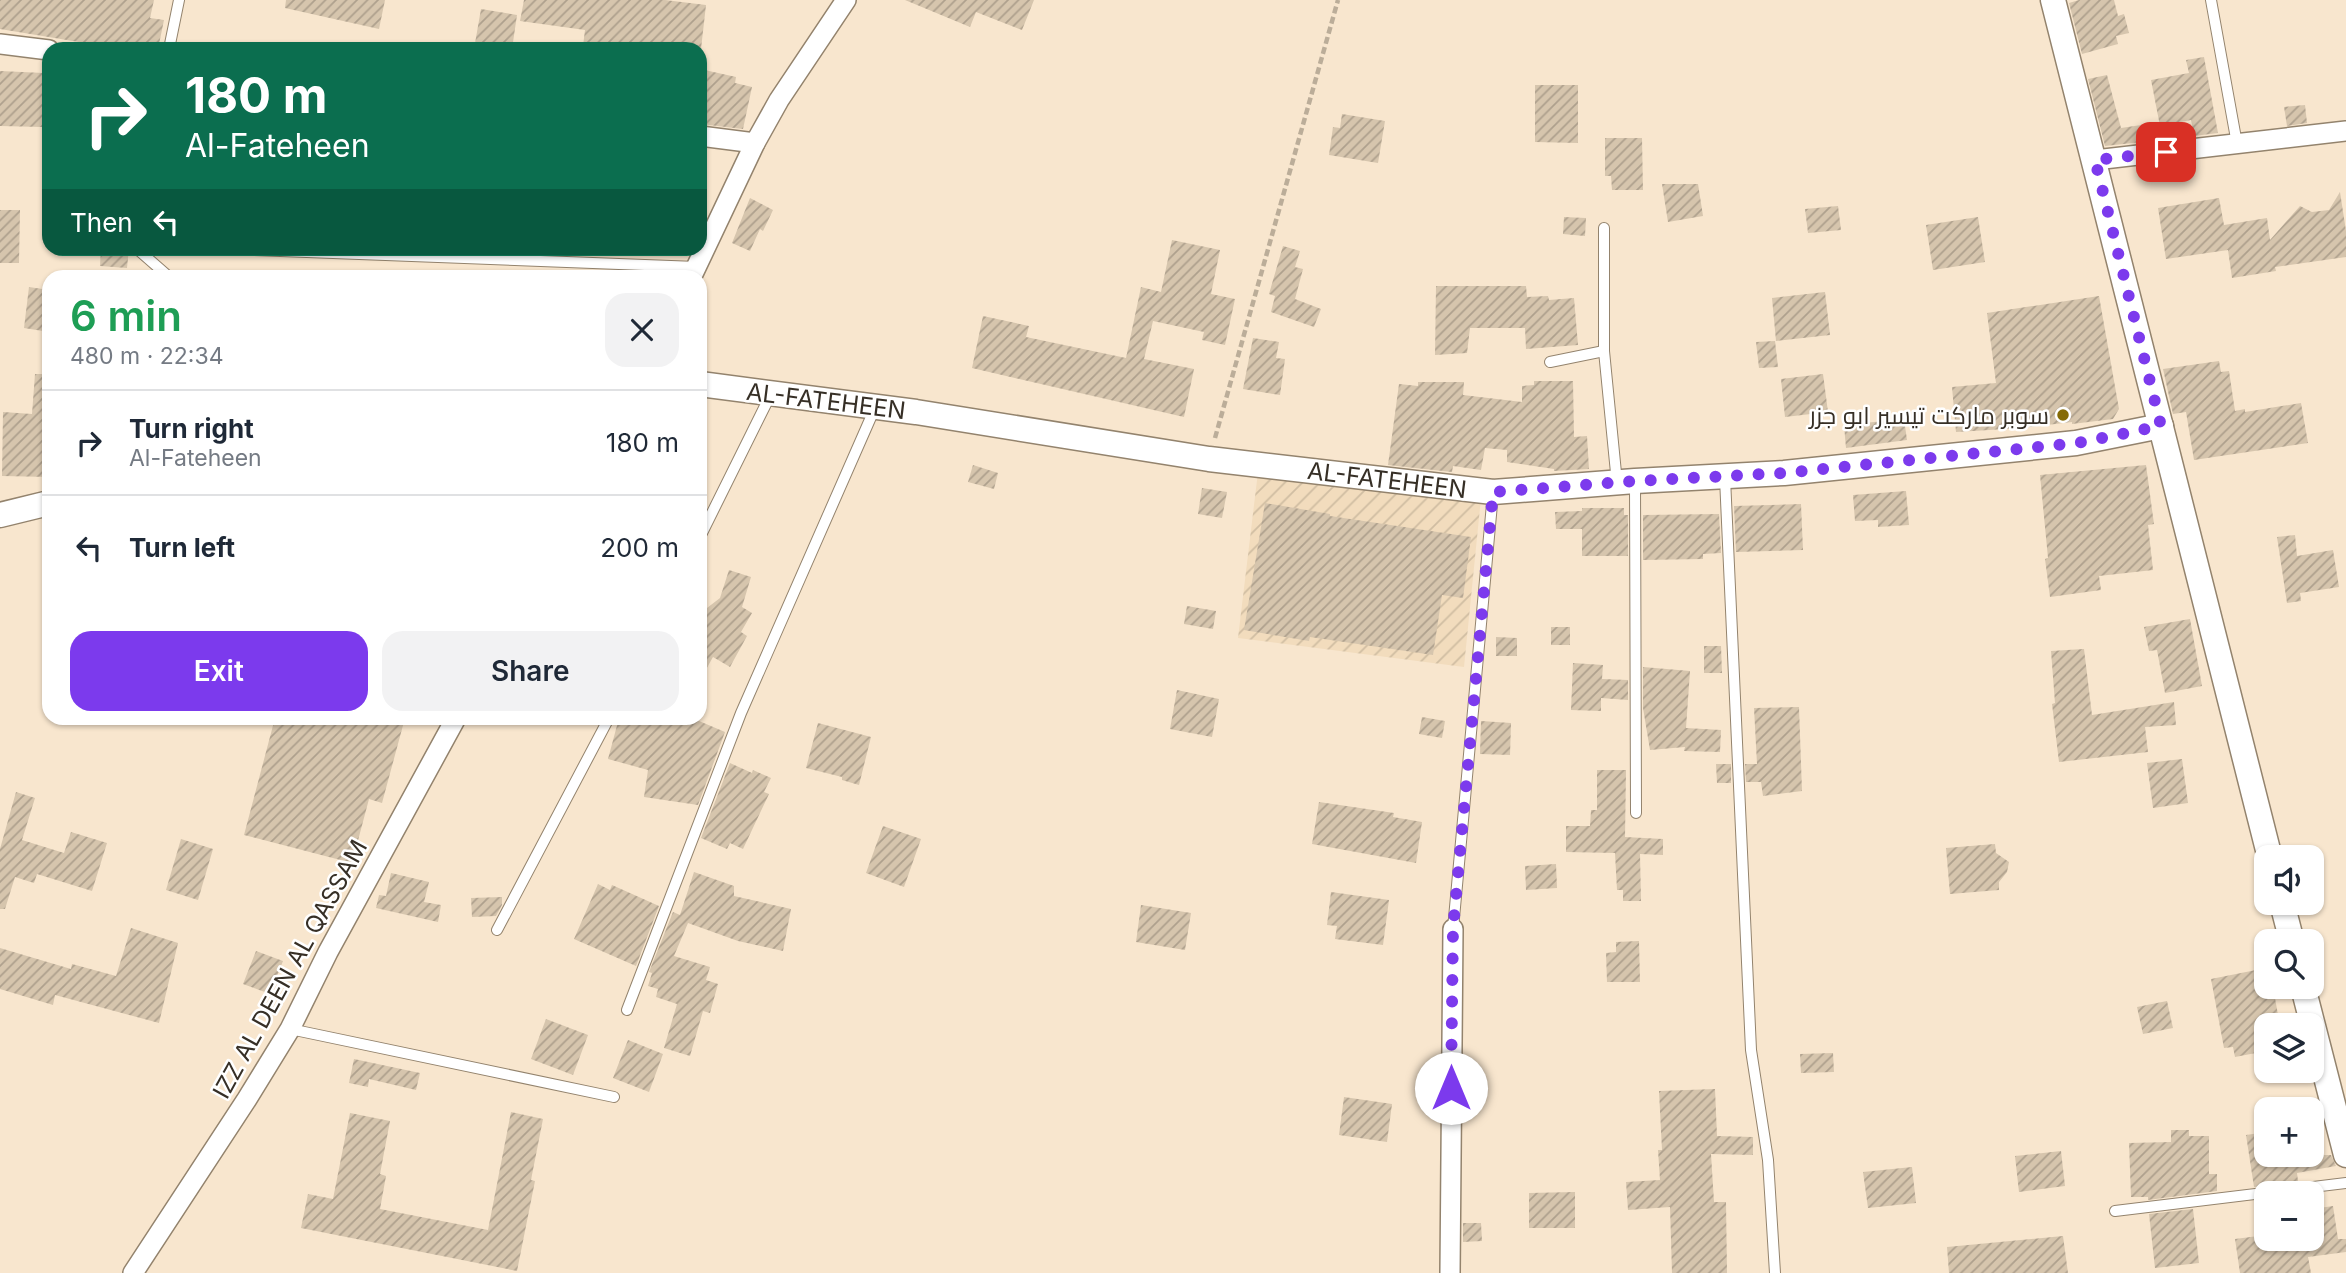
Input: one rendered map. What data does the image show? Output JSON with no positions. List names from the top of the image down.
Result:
{
  "streets": {
    "street": ["AL-FATEHEEN", "IZZ AL DEEN AL QASSAM"]
  },
  "places": ["سوبر ماركت تيسير ابو جزر"],
  "page": {
    "turn": ["180 m", "Al-Fateheen"],
    "then": "Then",
    "heading": ["6 min", "480 m · 22:34"],
    "list": [
      {
        "name": "Turn right",
        "note": "Al-Fateheen",
        "value": "180 m"
      },
      {
        "name": "Turn left",
        "value": "200 m"
      }
    ],
    "buttons": ["Exit", "Share"],
    "map_buttons": ["+", "−"]
  }
}
